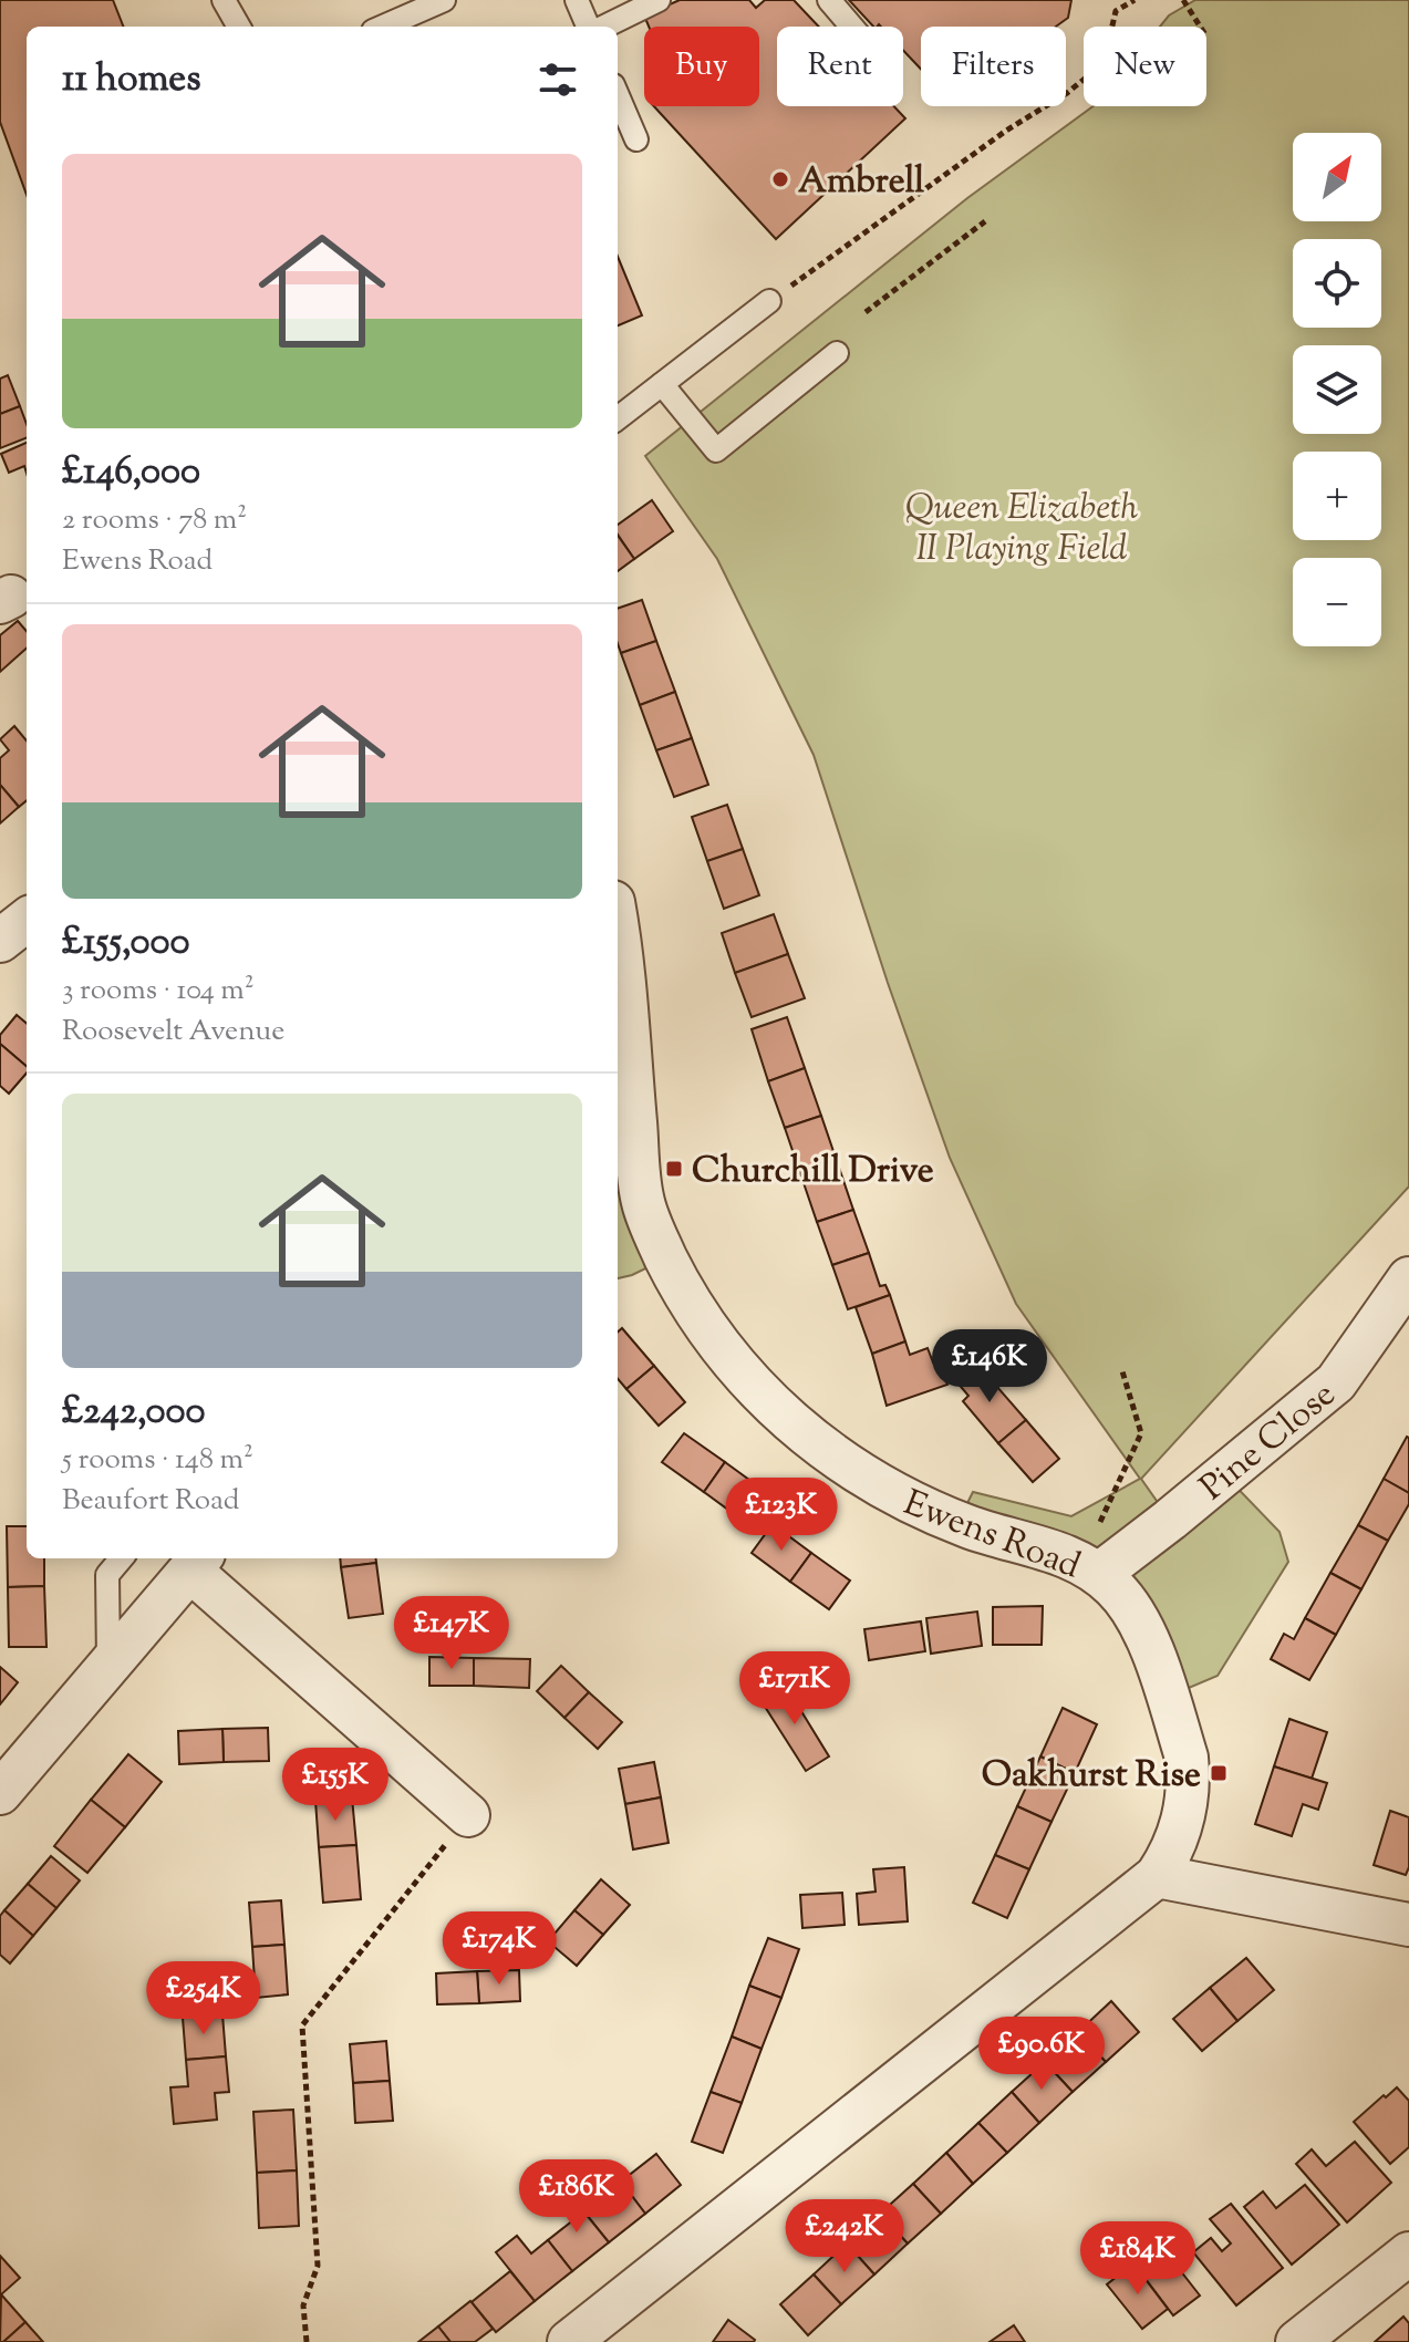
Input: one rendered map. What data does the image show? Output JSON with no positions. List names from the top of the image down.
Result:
{
  "streets": {
    "street": ["Pine Close", "Ewens Road"]
  },
  "crossings": [
    ["Pine Close", "Ewens Road"]
  ],
  "parks": ["Queen Elizabeth II Playing Field"],
  "places": {
    "other": ["Ambrell"],
    "transit": ["Churchill Drive", "Oakhurst Rise"]
  },
  "north": "top right",
  "page": {
    "chip": [
      "Buy",
      "Rent",
      "Filters",
      "New"
    ],
    "heading": "11 homes",
    "map_buttons": ["+", "−"],
    "list": [
      {
        "name": "£146,000",
        "note": "2 rooms · 78 m² · Ewens Road"
      },
      {
        "name": "£155,000",
        "note": "3 rooms · 104 m² · Roosevelt Avenue"
      },
      {
        "name": "£242,000",
        "note": "5 rooms · 148 m² · Beaufort Road"
      }
    ],
    "price": [
      "£146K",
      "£123K",
      "£147K",
      "£171K",
      "£155K",
      "£174K",
      "£254K",
      "£90.6K",
      "£186K",
      "£242K",
      "£184K"
    ]
  }
}
